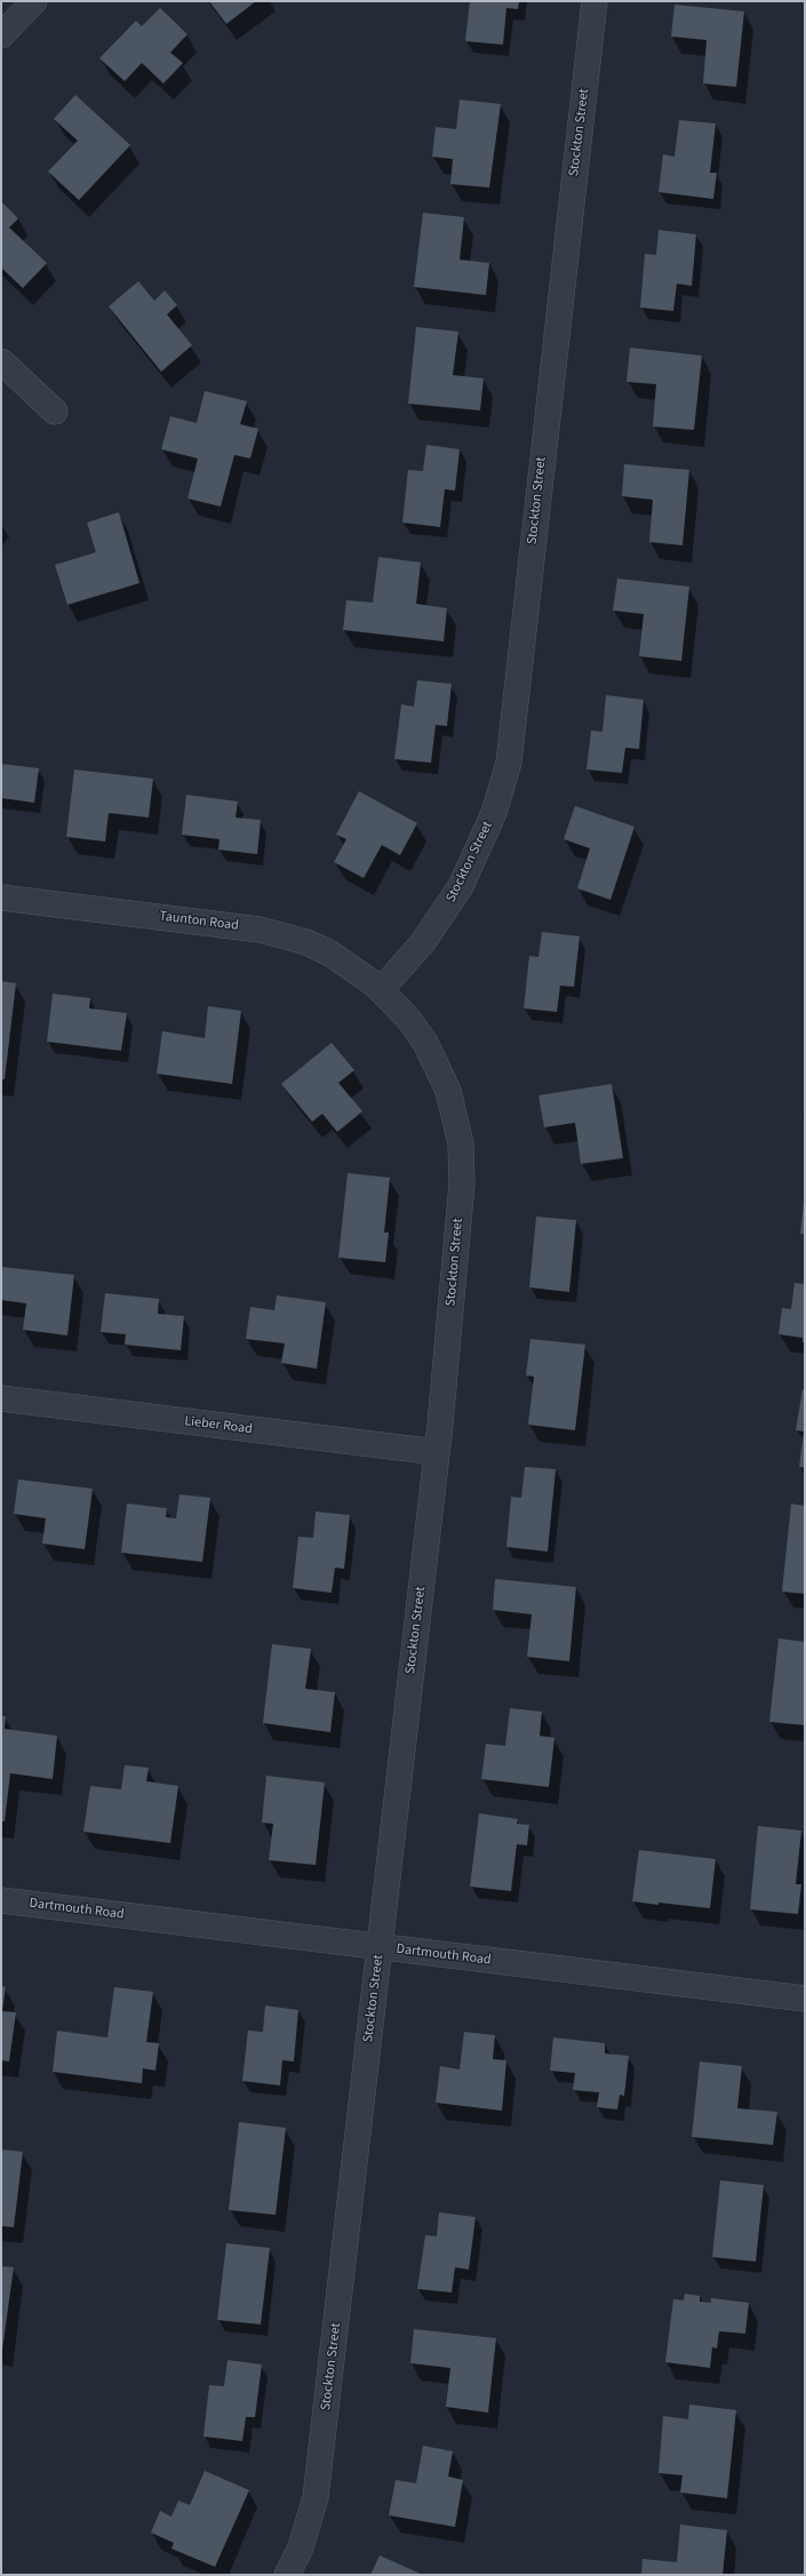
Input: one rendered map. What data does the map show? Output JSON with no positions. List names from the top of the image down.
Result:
{
  "streets": {
    "street": [
      "Stockton Street",
      "Taunton Road",
      "Lieber Road",
      "Dartmouth Road"
    ]
  },
  "crossings": [
    ["Stockton Street", "Taunton Road"],
    ["Stockton Street", "Lieber Road"],
    ["Stockton Street", "Dartmouth Road"]
  ]
}
